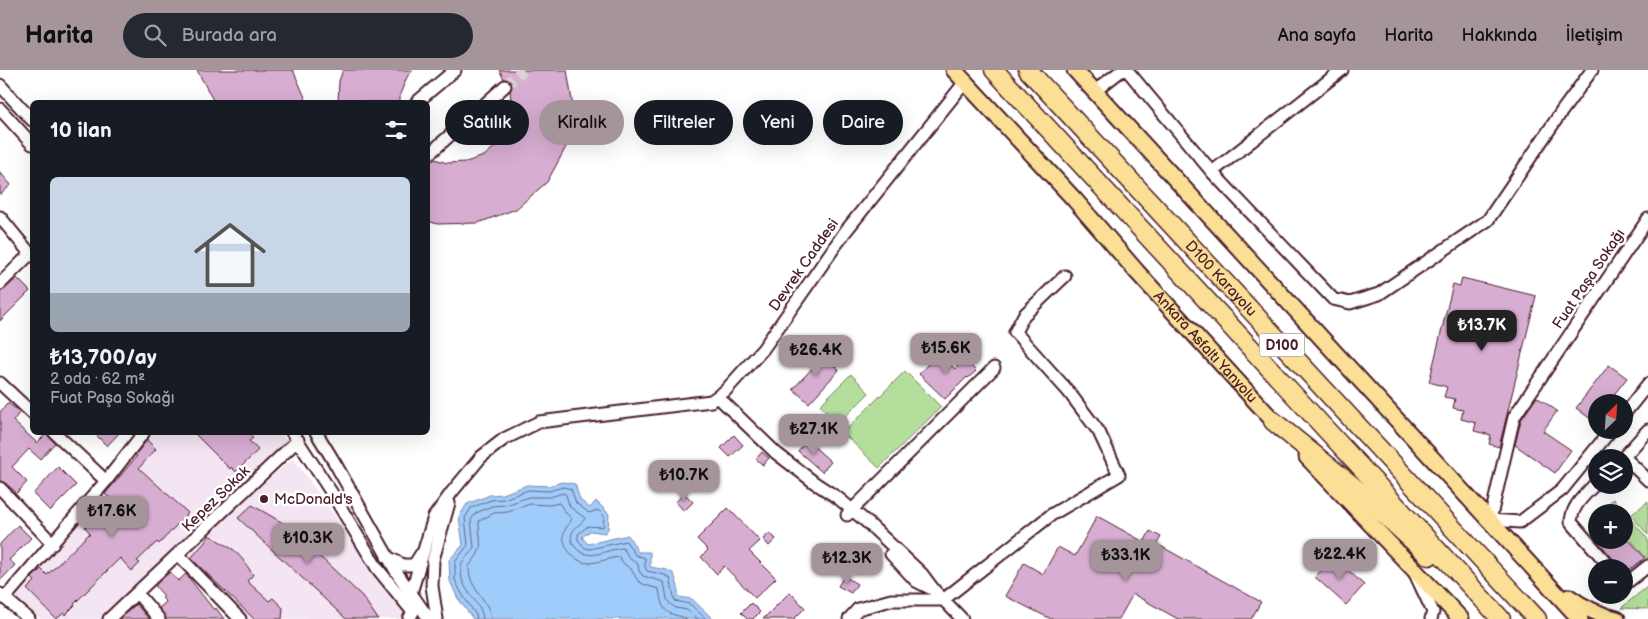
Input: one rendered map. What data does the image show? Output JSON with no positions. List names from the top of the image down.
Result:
{
  "streets": {
    "highway": ["D100 Karayolu", "D100"],
    "main road": ["Ankara Asfaltı Yanyolu"],
    "street": ["Devrek Caddesi", "Fuat Paşa Sokağı", "Kepez Sokak"]
  },
  "crossings": [
    ["Devrek Caddesi", "Ankara Asfaltı Yanyolu"]
  ],
  "places": ["McDonald's"],
  "north": "top right",
  "page": {
    "header": "Harita",
    "search": "Burada ara",
    "nav": [
      "Ana sayfa",
      "Harita",
      "Hakkında",
      "İletişim"
    ],
    "chip": [
      "Satılık",
      "Kiralık",
      "Filtreler",
      "Yeni",
      "Daire"
    ],
    "heading": "10 ilan",
    "list": [
      {
        "name": "₺13,700/ay",
        "note": "2 oda · 62 m² · Fuat Paşa Sokağı"
      }
    ],
    "price": [
      "₺13.7K",
      "₺15.6K",
      "₺26.4K",
      "₺27.1K",
      "₺10.7K",
      "₺17.6K",
      "₺10.3K",
      "₺22.4K",
      "₺33.1K",
      "₺12.3K"
    ],
    "map_buttons": ["+", "−"]
  }
}
